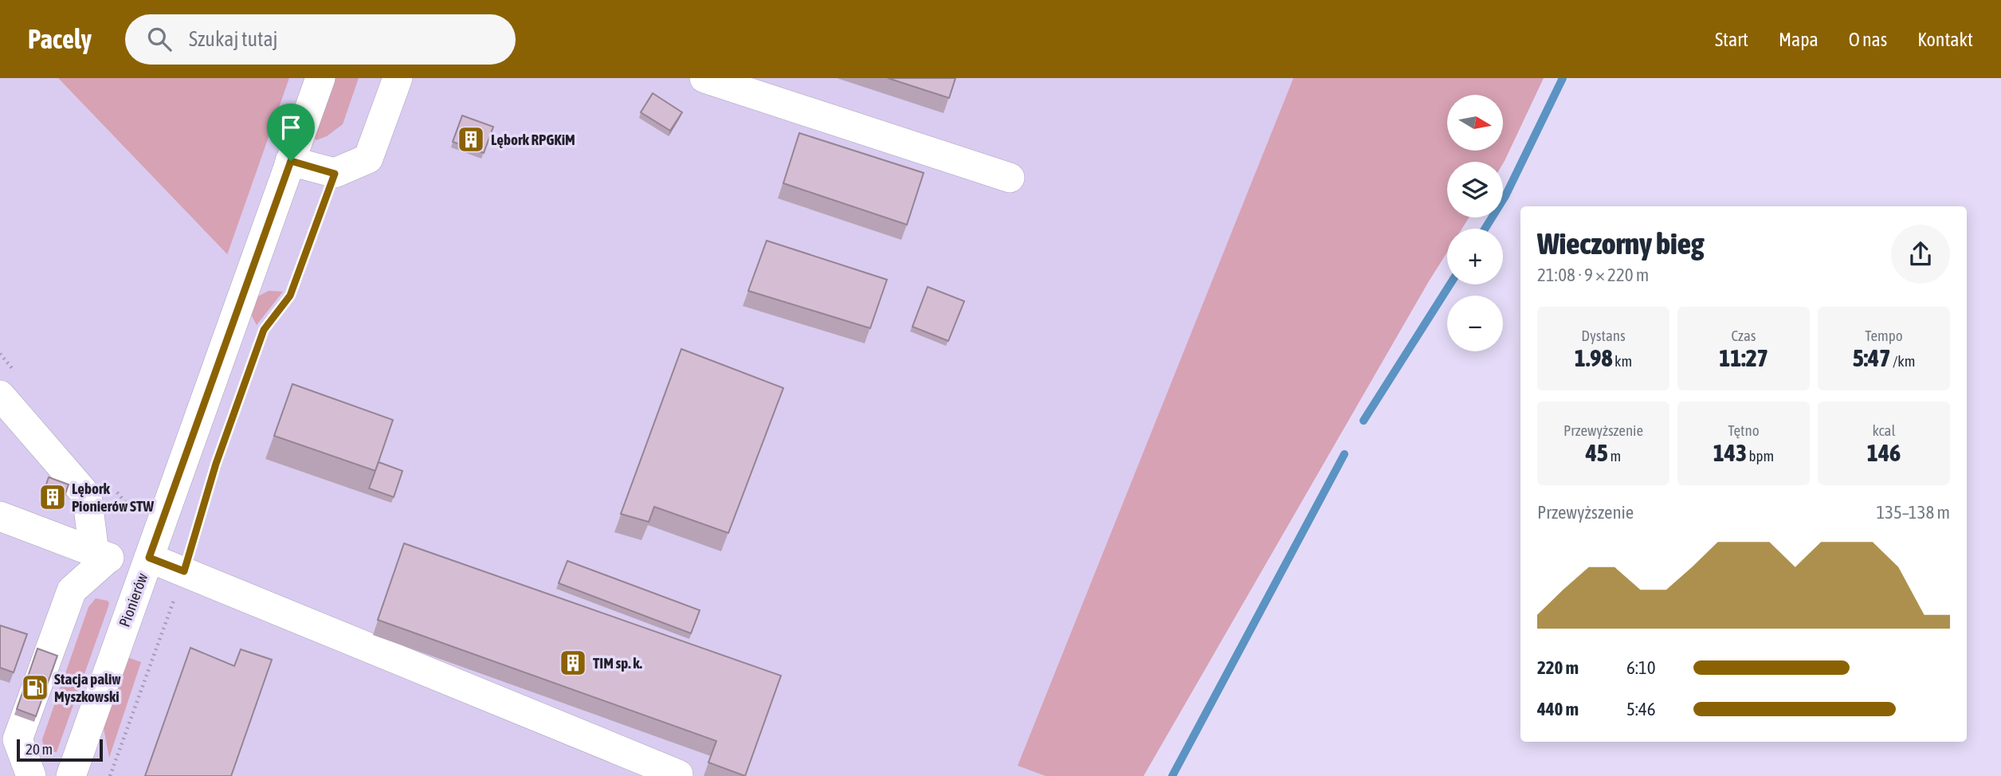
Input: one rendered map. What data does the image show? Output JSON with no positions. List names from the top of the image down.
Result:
{
  "streets": {
    "street": ["Pionierów"]
  },
  "places": {
    "building": ["Lębork RPGKiM", "Lębork Pionierów STW", "TIM sp. k."],
    "fuel station": ["Stacja paliw Myszkowski"]
  },
  "scale_bar": "20 m",
  "north": "right",
  "page": {
    "header": "Pacely",
    "search": "Szukaj tutaj",
    "nav": [
      "Start",
      "Mapa",
      "O nas",
      "Kontakt"
    ],
    "map_buttons": ["+", "−"],
    "heading": ["Wieczorny bieg", "21:08 · 9 × 220 m"],
    "stats": [
      ["Dystans", "1.98 km"],
      ["Czas", "11:27"],
      ["Tempo", "5:47 /km"],
      ["Przewyższenie", "45 m"],
      ["Tętno", "143 bpm"],
      ["kcal", "146"]
    ],
    "chart": ["Przewyższenie", "135–138 m"],
    "list": [
      {
        "name": "220 m",
        "note": "6:10"
      },
      {
        "name": "440 m",
        "note": "5:46"
      }
    ],
    "scale": "20 m"
  }
}
